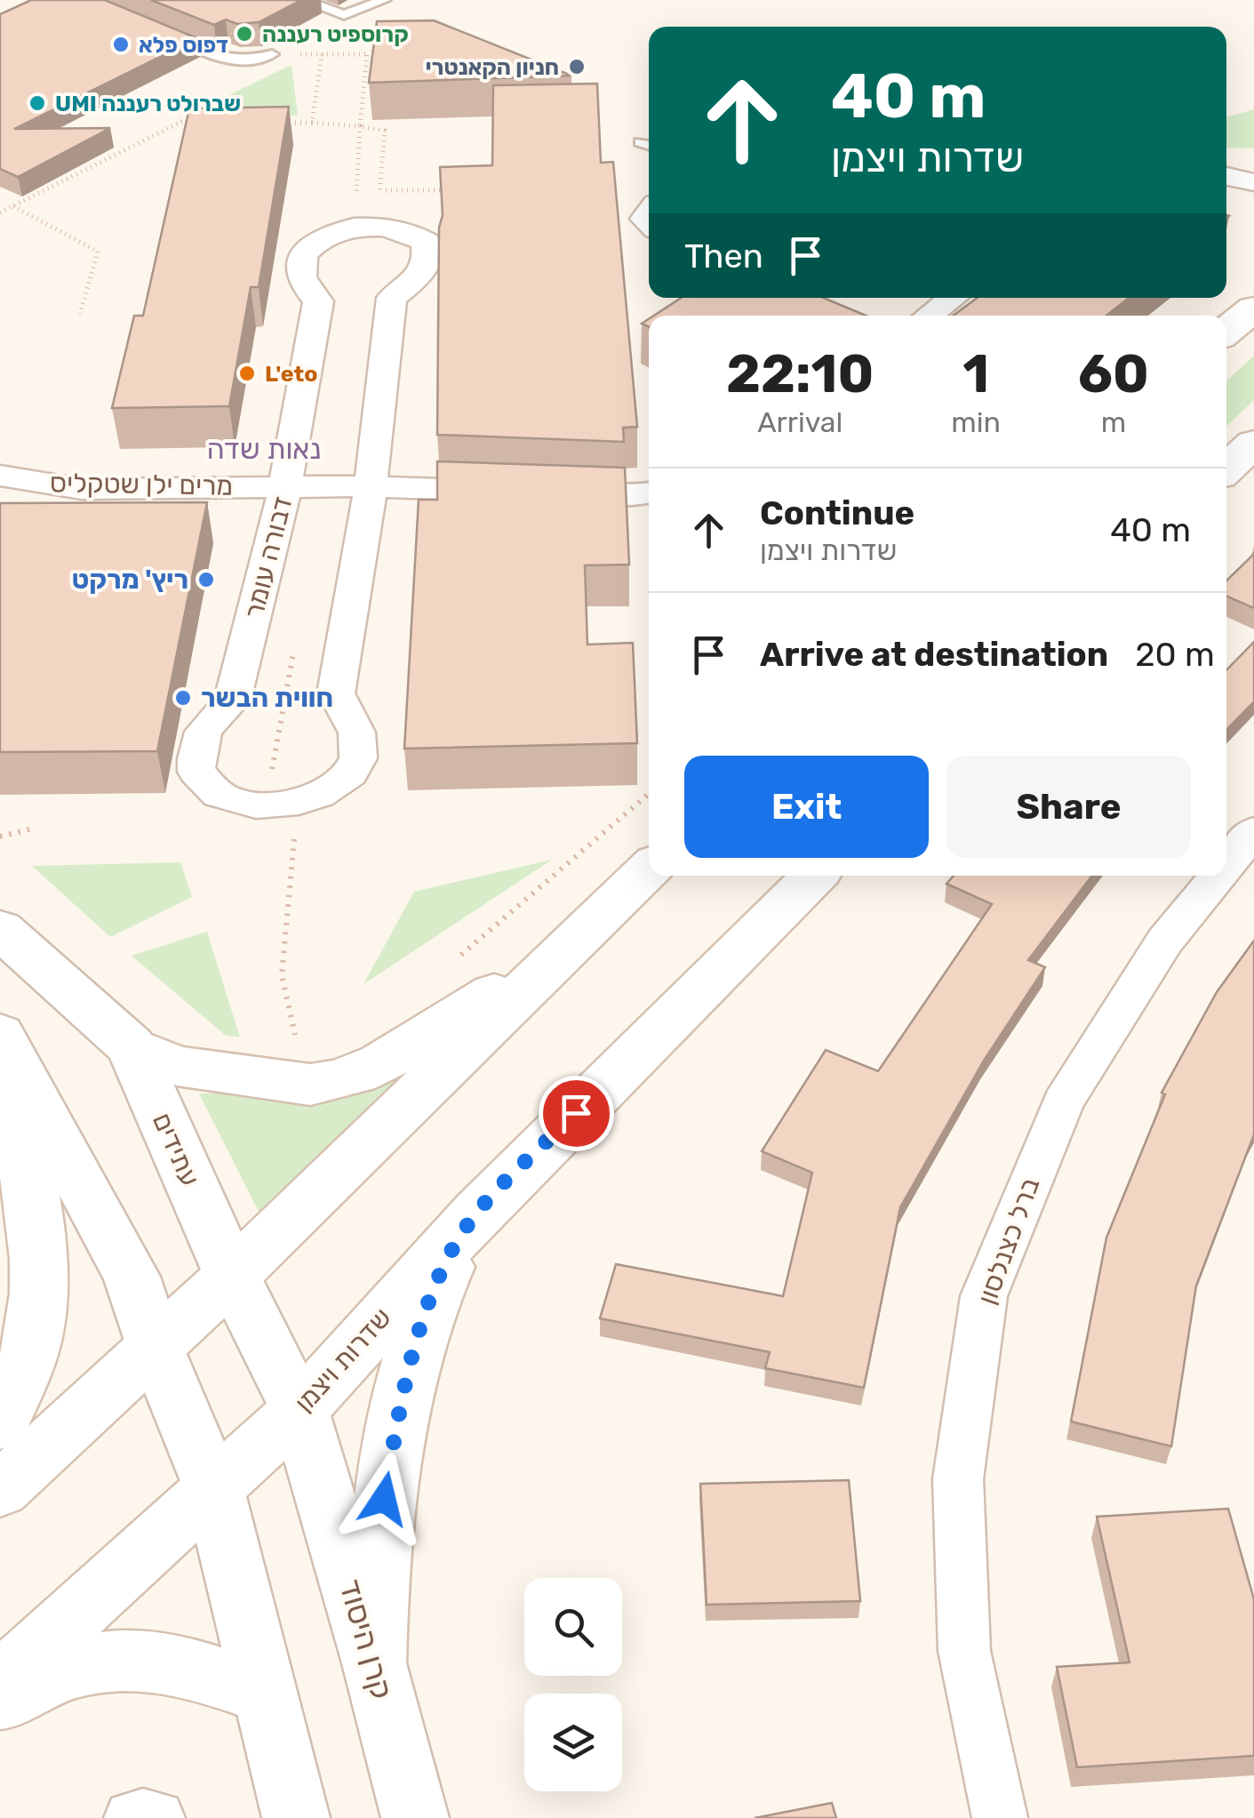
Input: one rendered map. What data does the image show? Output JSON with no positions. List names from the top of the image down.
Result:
{
  "streets": {
    "main road": ["עתידים", "שדרות ויצמן", "קרן היסוד"],
    "street": ["מרים ילן שטקליס", "דבורה עומר", "ברל כצנלסון"]
  },
  "crossings": [
    ["מרים ילן שטקליס", "דבורה עומר"],
    ["עתידים", "שדרות ויצמן"],
    ["עתידים", "קרן היסוד"],
    ["שדרות ויצמן", "קרן היסוד"]
  ],
  "districts": ["נאות שדה"],
  "places": [
    "קרוספיט רעננה",
    "דפוס פלא",
    "חניון הקאנטרי",
    "UMI שברולט רעננה",
    "L'eto",
    "ריץ' מרקט",
    "חווית הבשר"
  ],
  "page": {
    "turn": ["40 m", "שדרות ויצמן"],
    "then": "Then",
    "eta": [
      "22:10",
      "Arrival",
      "1",
      "min",
      "60",
      "m"
    ],
    "list": [
      {
        "name": "Continue",
        "note": "שדרות ויצמן",
        "value": "40 m"
      },
      {
        "name": "Arrive at destination",
        "value": "20 m"
      }
    ],
    "buttons": ["Exit", "Share"]
  }
}
